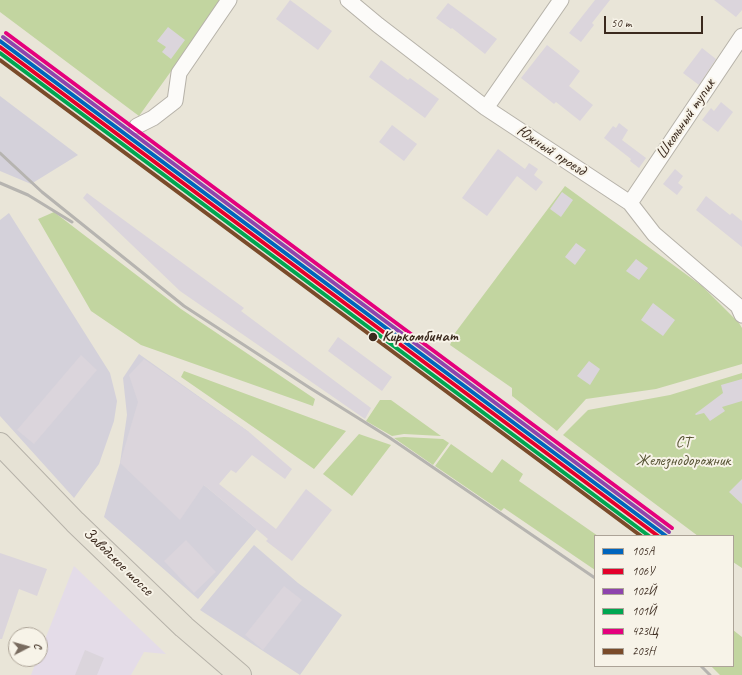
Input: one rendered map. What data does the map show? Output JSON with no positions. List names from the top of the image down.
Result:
{
  "streets": {
    "main road": ["Заводское шоссе"],
    "street": ["Школьный тупик", "Южный проезд"]
  },
  "crossings": [
    ["Школьный тупик", "Южный проезд"]
  ],
  "parks": ["СТ Железнодорожник"],
  "places": ["Киркомбинат"],
  "lines": [
    "transit line 423Щ",
    "transit line 102Й",
    "transit line 105А",
    "transit line 106У",
    "transit line 101Й",
    "transit line 203Н"
  ],
  "legend": [
    "105А",
    "106У",
    "102Й",
    "101Й",
    "423Щ",
    "203Н"
  ],
  "scale_bar": "50 m",
  "north": "right"
}
